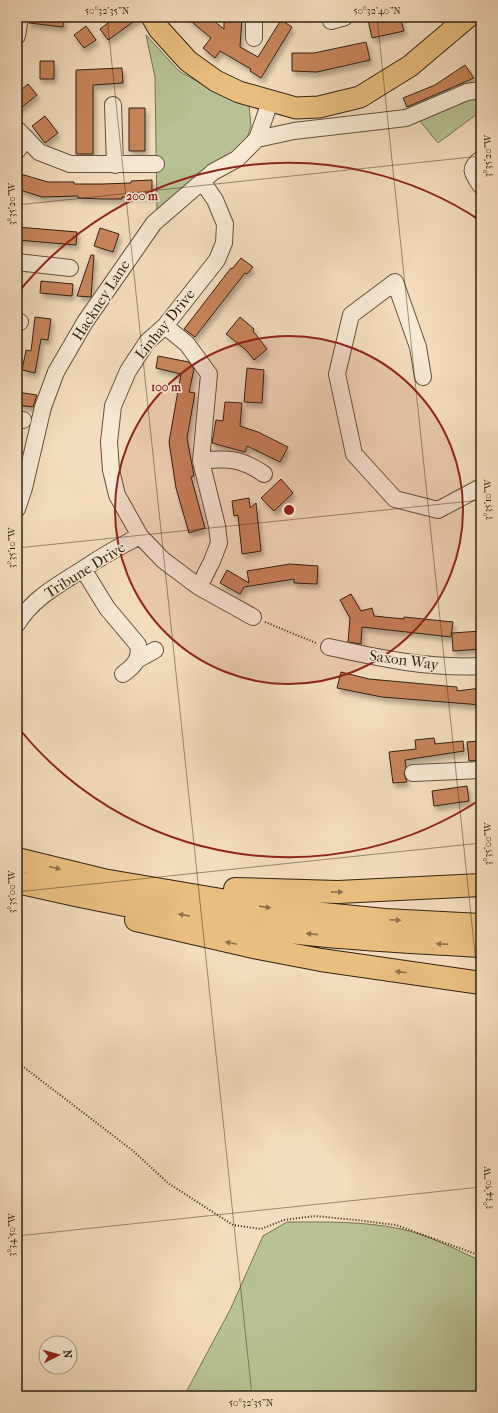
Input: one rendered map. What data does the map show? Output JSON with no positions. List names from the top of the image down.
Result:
{
  "streets": {
    "street": [
      "Hackney Lane",
      "Linhay Drive",
      "Tribune Drive",
      "Saxon Way"
    ]
  },
  "crossings": [
    ["Hackney Lane", "Linhay Drive"],
    ["Linhay Drive", "Tribune Drive"]
  ],
  "north": "right",
  "coordinates": [
    "50°32'35\"N",
    "50°32'40\"N",
    "3°35'20\"W",
    "3°35'10\"W",
    "3°35'00\"W",
    "3°34'50\"W"
  ],
  "rings": ["200 m", "100 m"]
}
